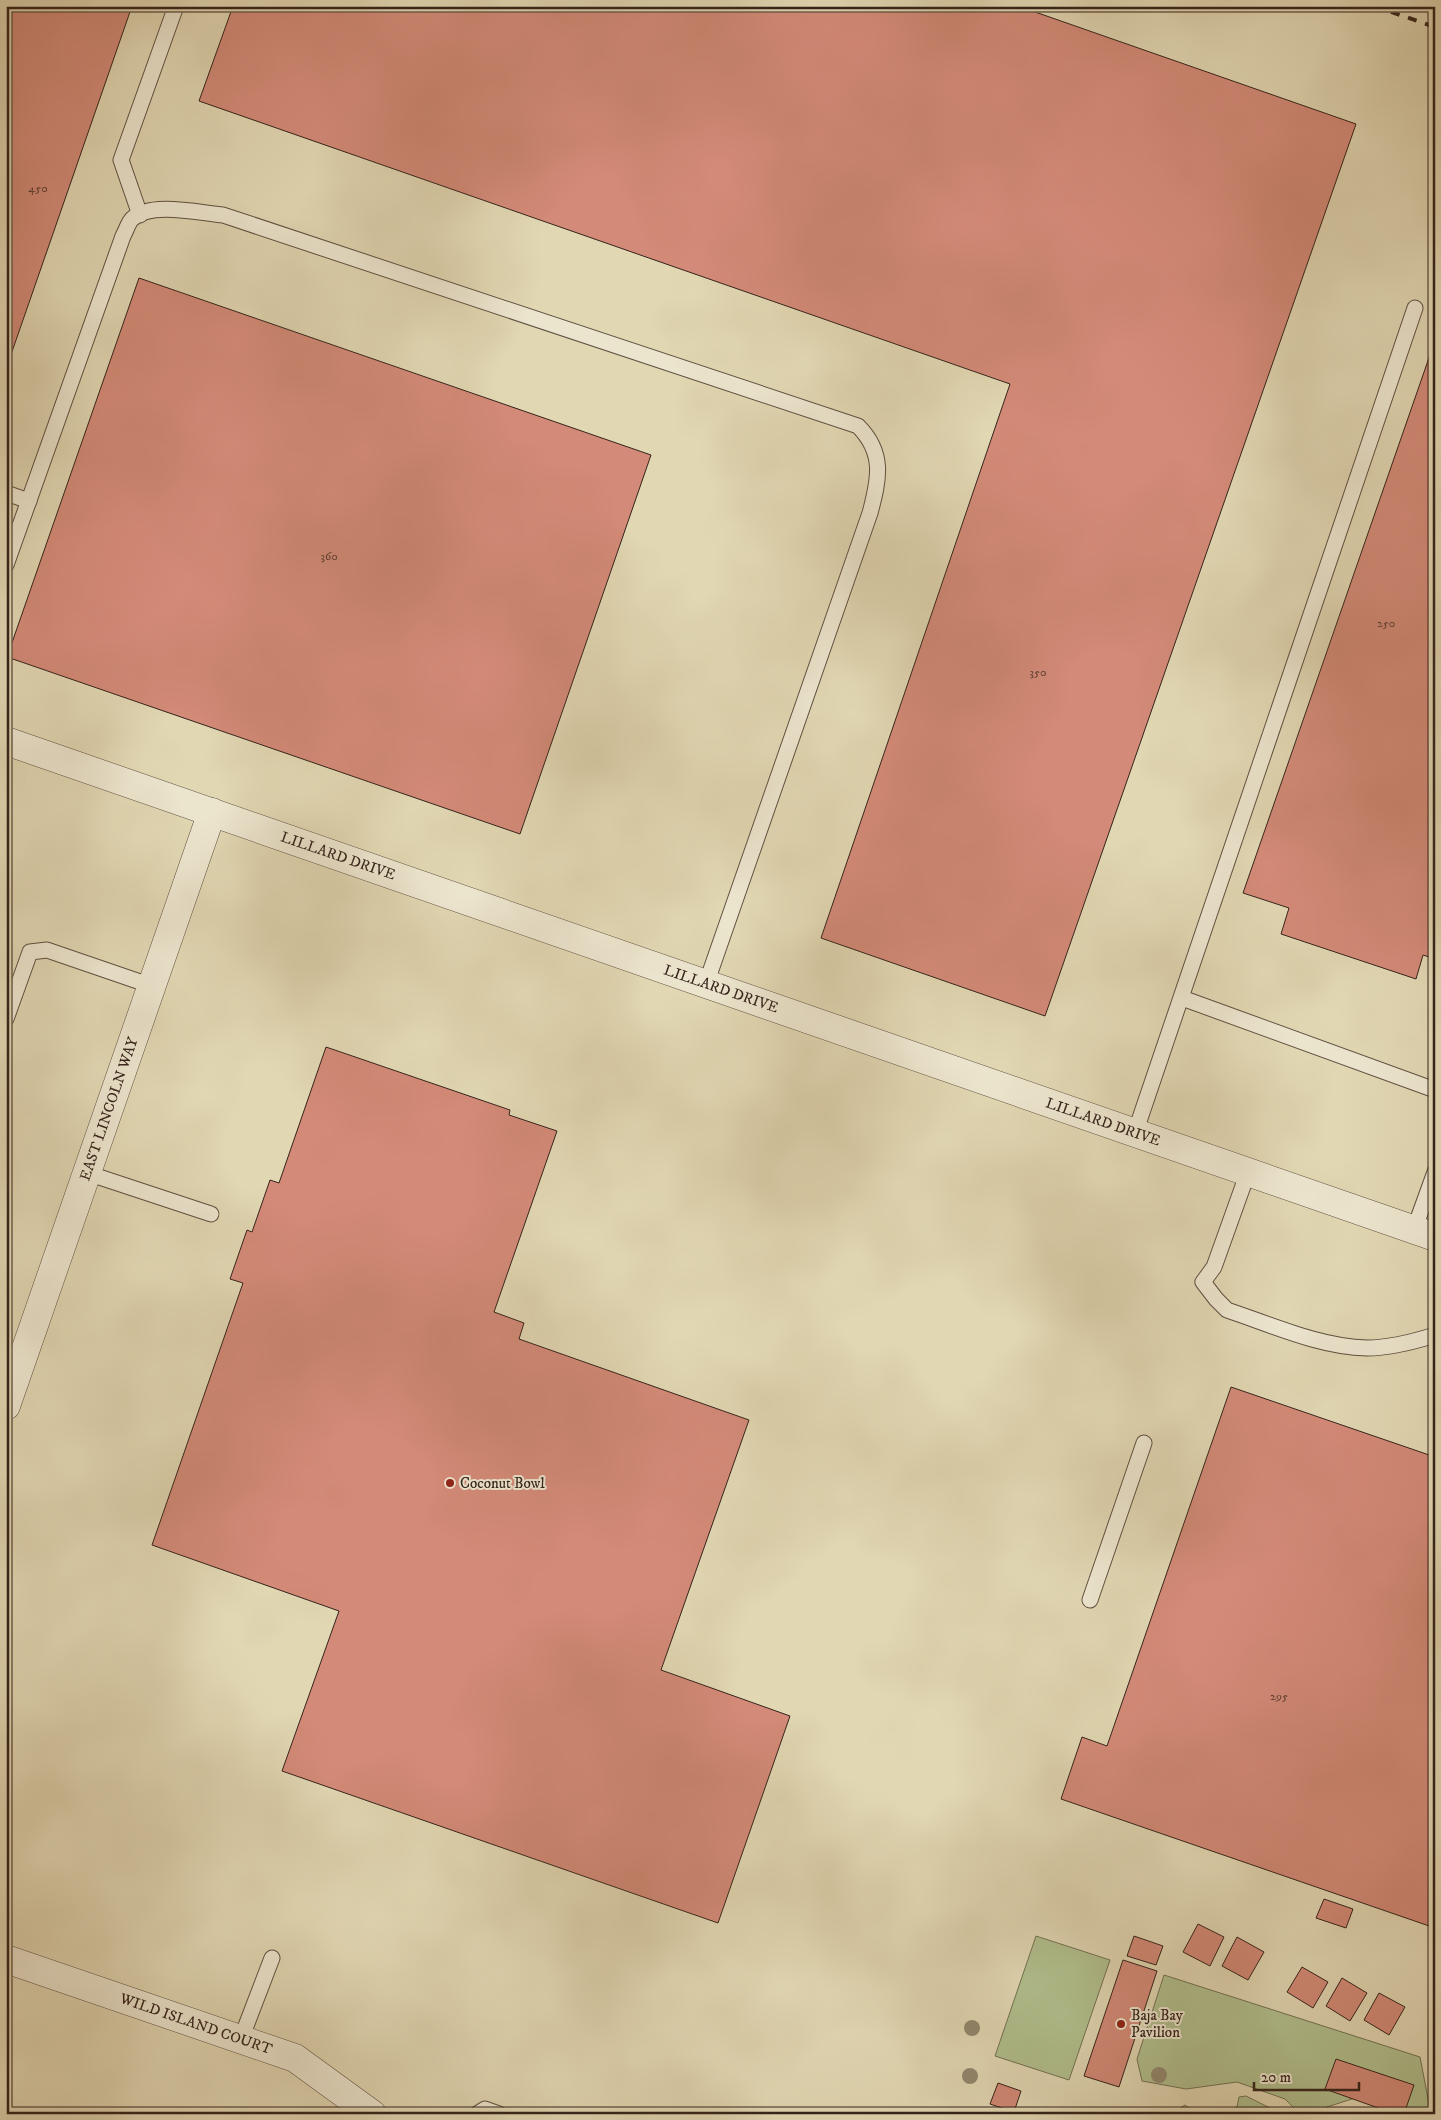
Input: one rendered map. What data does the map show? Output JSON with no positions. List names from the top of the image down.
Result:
{
  "streets": {
    "street": ["LILLARD DRIVE", "EAST LINCOLN WAY", "WILD ISLAND COURT"]
  },
  "crossings": [
    ["LILLARD DRIVE", "EAST LINCOLN WAY"]
  ],
  "places": ["Coconut Bowl", "Baja Bay Pavilion"],
  "house_numbers": [
    "450",
    "360",
    "250",
    "350",
    "295"
  ],
  "scale_bar": "20 m"
}
